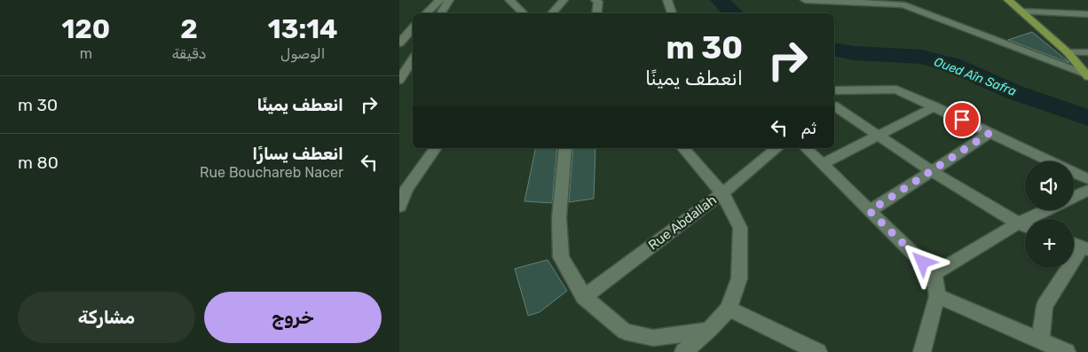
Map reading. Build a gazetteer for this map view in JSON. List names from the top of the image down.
{
  "streets": {
    "street": ["Rue Abdallah"]
  },
  "water": ["Oued Aîn Safra"],
  "page": {
    "eta": [
      "13:14",
      "الوصول",
      "2",
      "دقيقة",
      "120",
      "m"
    ],
    "turn": ["30 m", "انعطف يمينًا"],
    "list": [
      {
        "name": "انعطف يمينًا",
        "value": "30 m"
      },
      {
        "name": "انعطف يسارًا",
        "note": "Rue Bouchareb Nacer",
        "value": "80 m"
      }
    ],
    "then": "ثم",
    "map_buttons": "+",
    "buttons": ["خروج", "مشاركة"]
  }
}
